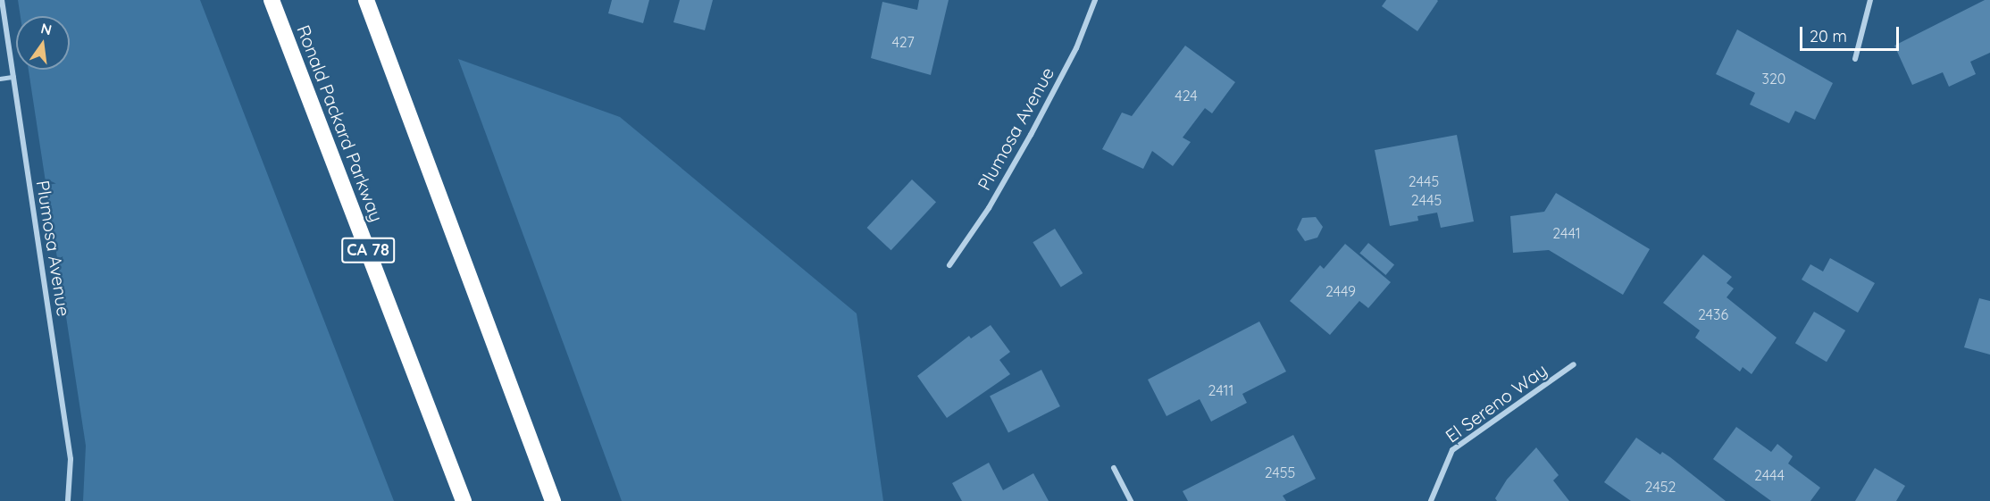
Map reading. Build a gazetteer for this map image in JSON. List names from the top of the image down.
{
  "streets": {
    "highway": ["Ronald Packard Parkway", "CA 78"],
    "street": ["Plumosa Avenue", "El Sereno Way"]
  },
  "house_numbers": [
    "427",
    "320",
    "424",
    "2445",
    "2445",
    "2441",
    "2449",
    "2436",
    "2411",
    "2455",
    "2444",
    "2452"
  ],
  "scale_bar": "20 m",
  "north": "top"
}
